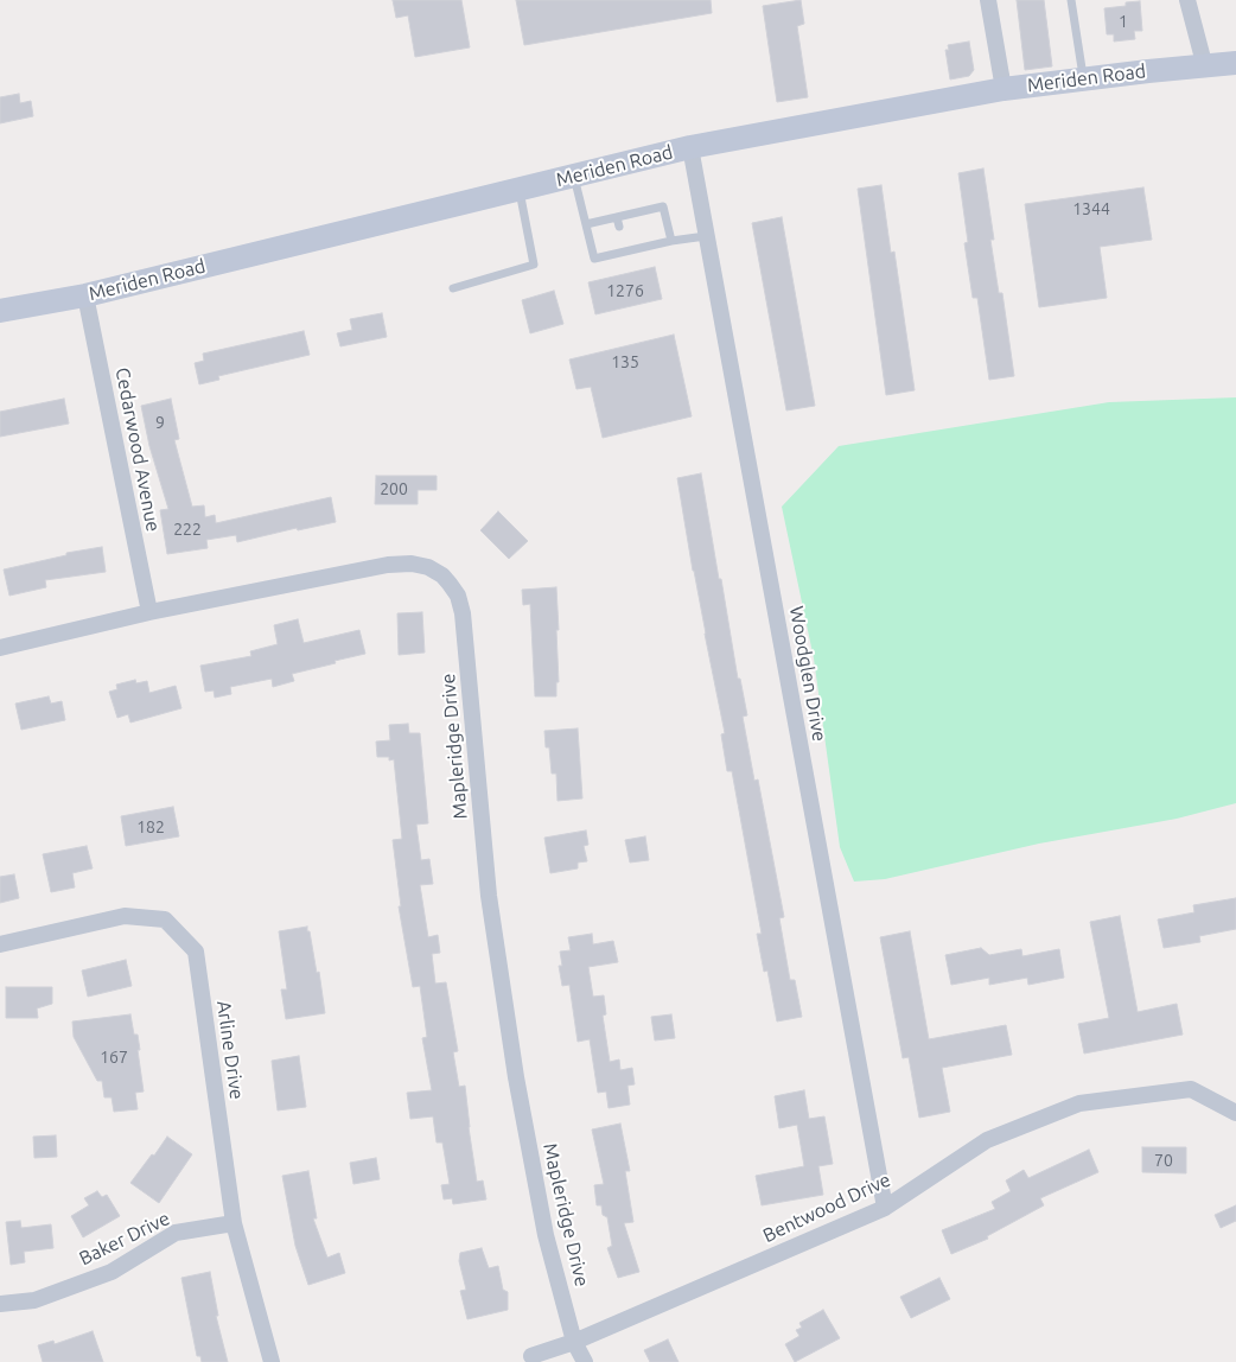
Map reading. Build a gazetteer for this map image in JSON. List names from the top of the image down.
{
  "streets": {
    "main road": ["Meriden Road"],
    "street": [
      "Cedarwood Avenue",
      "Woodglen Drive",
      "Mapleridge Drive",
      "Arline Drive",
      "Bentwood Drive",
      "Baker Drive"
    ]
  },
  "crossings": [
    ["Meriden Road", "Cedarwood Avenue"],
    ["Meriden Road", "Woodglen Drive"],
    ["Cedarwood Avenue", "Mapleridge Drive"],
    ["Woodglen Drive", "Bentwood Drive"],
    ["Mapleridge Drive", "Bentwood Drive"],
    ["Arline Drive", "Baker Drive"]
  ],
  "house_numbers": [
    "1",
    "1344",
    "1276",
    "135",
    "9",
    "200",
    "222",
    "182",
    "167",
    "70"
  ]
}
